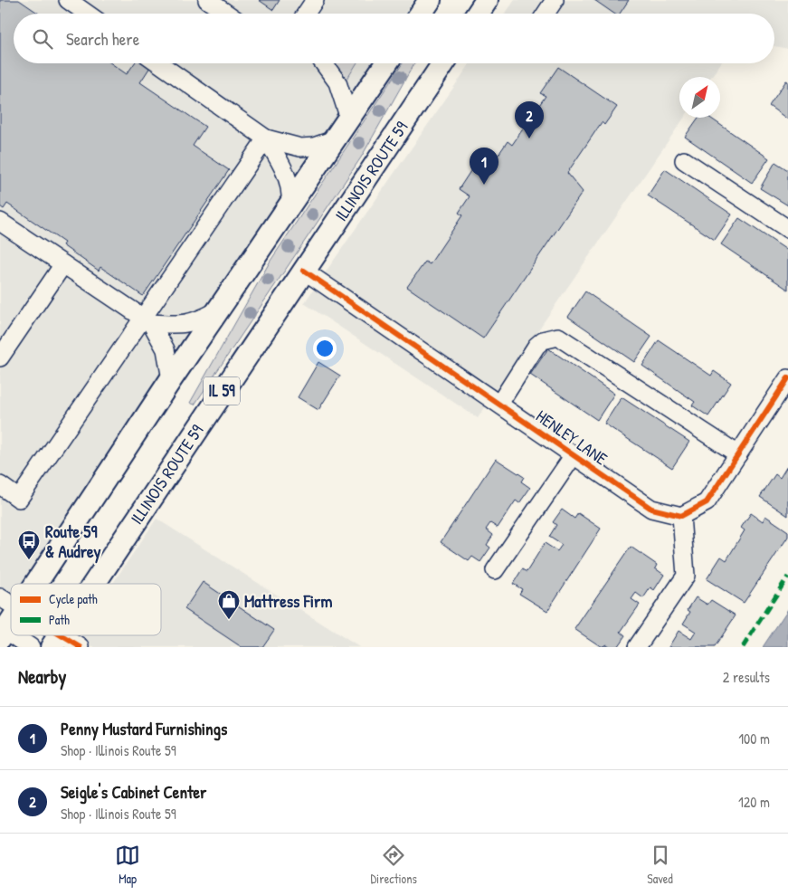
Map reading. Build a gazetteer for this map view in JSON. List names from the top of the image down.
{
  "streets": {
    "main road": ["ILLINOIS ROUTE 59", "IL 59"],
    "street": ["HENLEY LANE"]
  },
  "crossings": [
    ["ILLINOIS ROUTE 59", "HENLEY LANE"]
  ],
  "places": {
    "bus stop": ["Route 59 & Audrey"],
    "shop": ["Mattress Firm"]
  },
  "legend": ["Cycle path", "Path"],
  "north": "top right",
  "page": {
    "search": "Search here",
    "pins": ["2", "1"],
    "heading": ["Nearby", "2 results"],
    "list": [
      {
        "mark": "1",
        "name": "Penny Mustard Furnishings",
        "note": "Shop · Illinois Route 59",
        "value": "100 m"
      },
      {
        "mark": "2",
        "name": "Seigle's Cabinet Center",
        "note": "Shop · Illinois Route 59",
        "value": "120 m"
      }
    ],
    "nav": ["Map", "Directions", "Saved"]
  }
}
